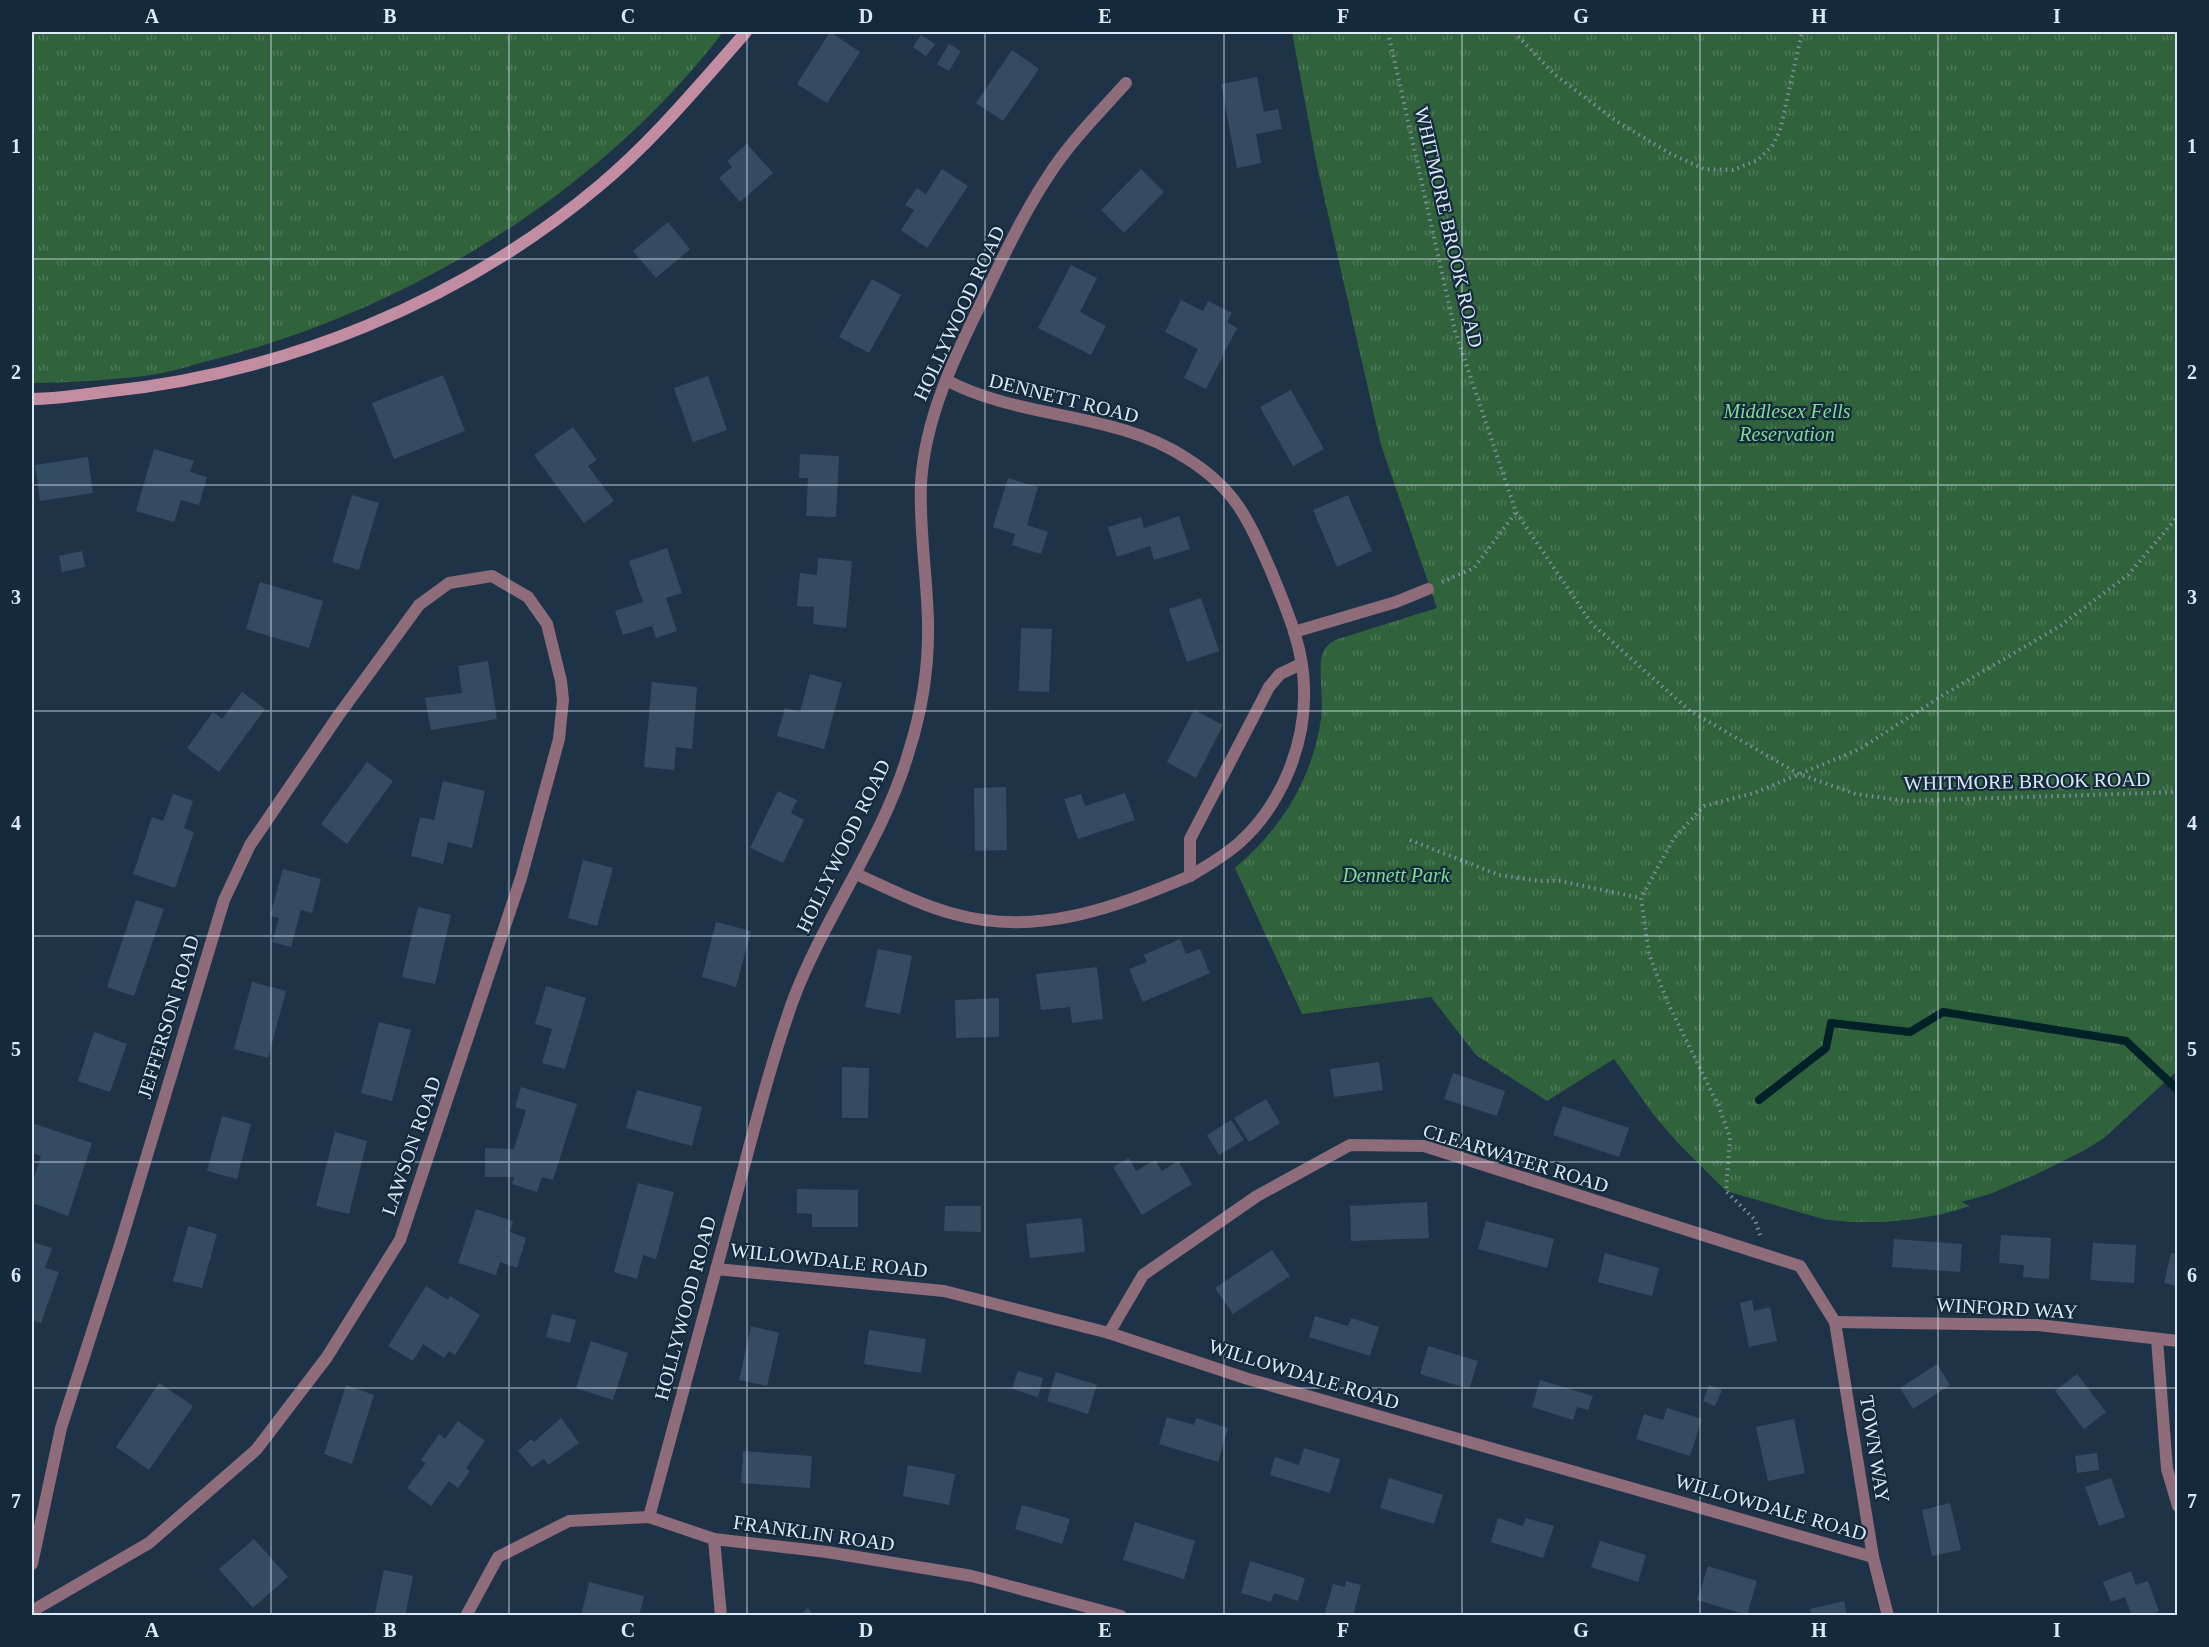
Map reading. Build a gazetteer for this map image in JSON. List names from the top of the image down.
{
  "streets": {
    "street": [
      "HOLLYWOOD ROAD",
      "DENNETT ROAD",
      "JEFFERSON ROAD",
      "LAWSON ROAD",
      "CLEARWATER ROAD",
      "WILLOWDALE ROAD",
      "WINFORD WAY",
      "TOWN WAY",
      "FRANKLIN ROAD"
    ],
    "path": ["WHITMORE BROOK ROAD"]
  },
  "crossings": [
    ["HOLLYWOOD ROAD", "DENNETT ROAD"],
    ["HOLLYWOOD ROAD", "WILLOWDALE ROAD"],
    ["HOLLYWOOD ROAD", "FRANKLIN ROAD"],
    ["JEFFERSON ROAD", "LAWSON ROAD"],
    ["CLEARWATER ROAD", "WILLOWDALE ROAD"],
    ["CLEARWATER ROAD", "WINFORD WAY"],
    ["CLEARWATER ROAD", "TOWN WAY"],
    ["WILLOWDALE ROAD", "TOWN WAY"],
    ["WINFORD WAY", "TOWN WAY"]
  ],
  "parks": ["Middlesex Fells Reservation", "Dennett Park"],
  "grid": {
    "columns": [
      "A",
      "B",
      "C",
      "D",
      "E",
      "F",
      "G",
      "H",
      "I"
    ],
    "rows": [
      "1",
      "2",
      "3",
      "4",
      "5",
      "6",
      "7"
    ]
  }
}
